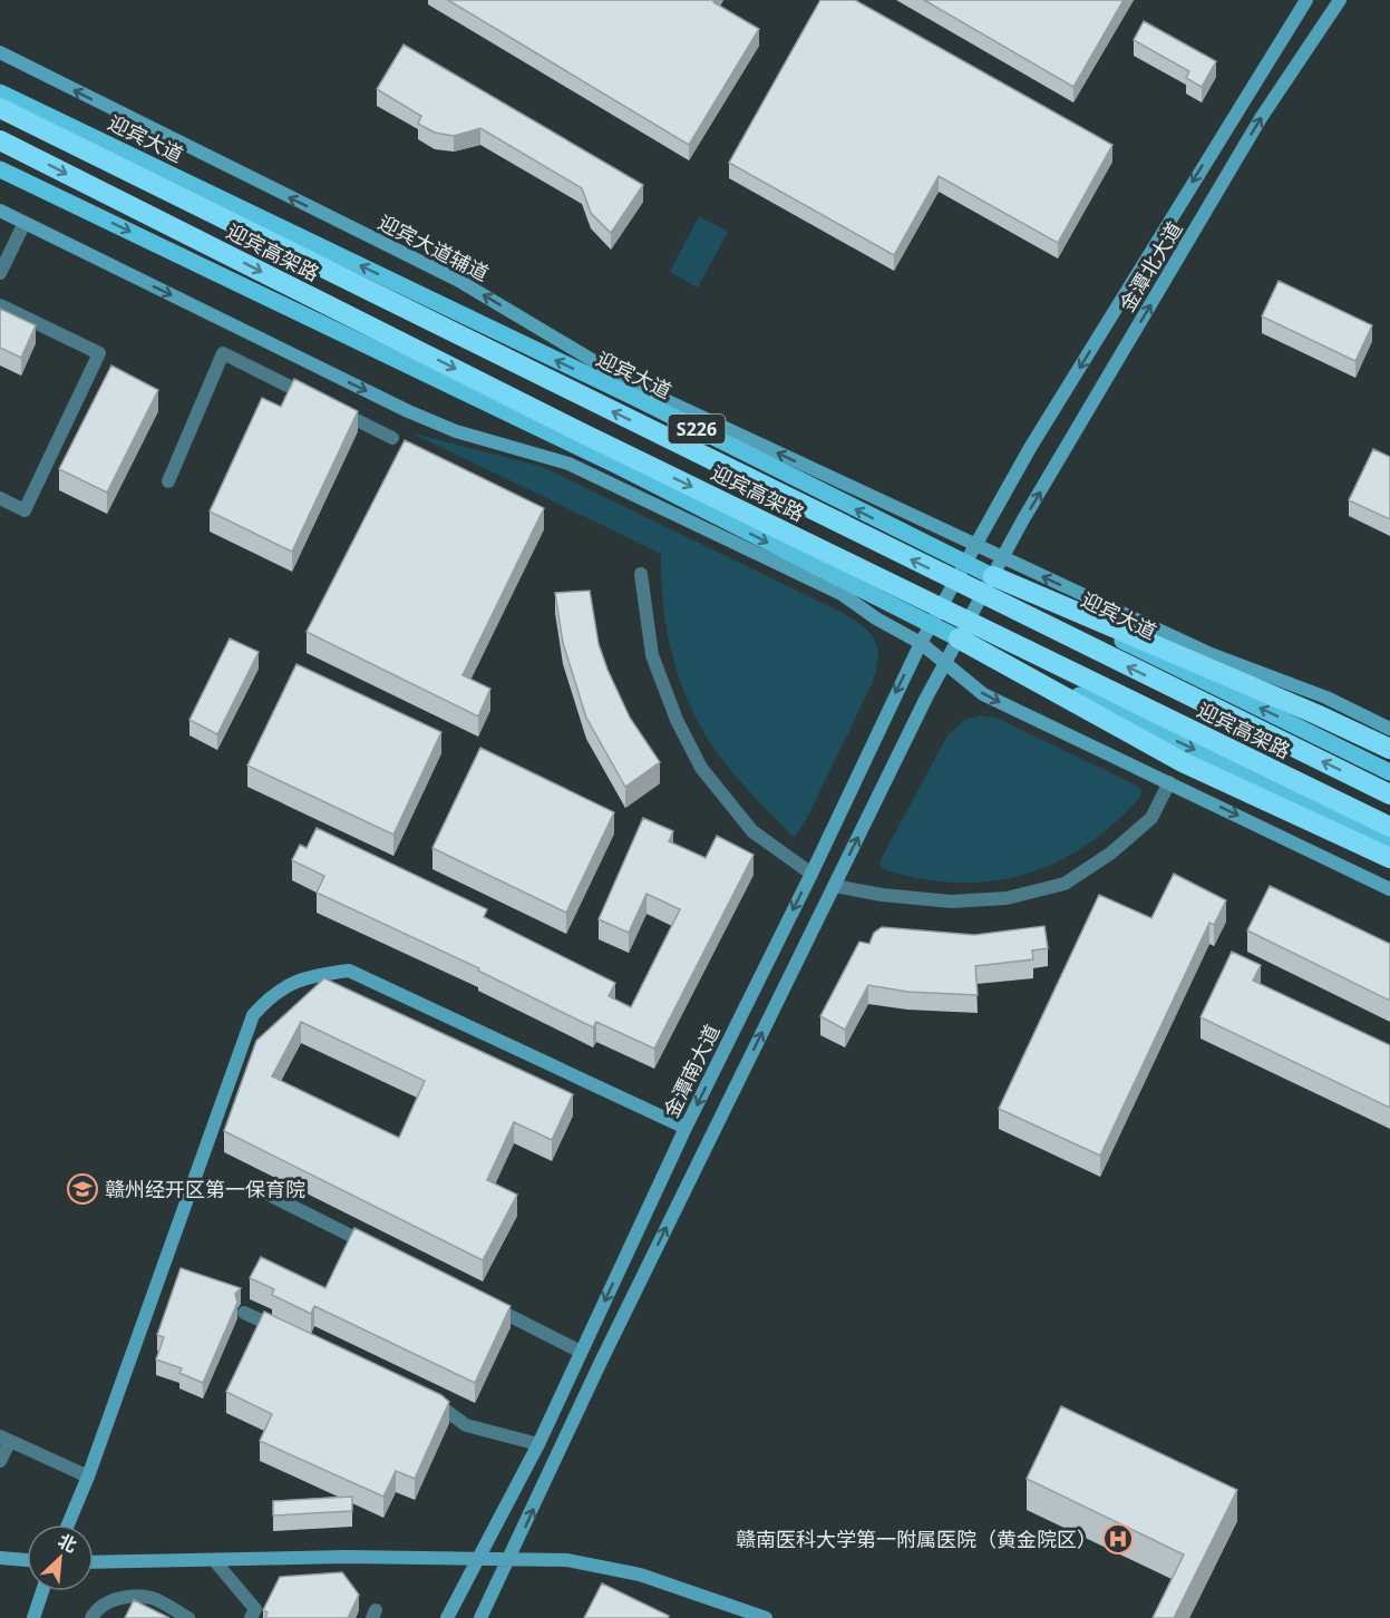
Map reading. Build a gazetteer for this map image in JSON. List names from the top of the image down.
{
  "streets": {
    "highway": ["迎宾高架路"],
    "main road": ["迎宾大道", "S226"],
    "street": ["迎宾大道辅道", "金潭北大道", "金潭南大道"]
  },
  "crossings": [
    ["迎宾大道", "金潭南大道"],
    ["迎宾大道辅道", "金潭北大道"],
    ["迎宾大道辅道", "金潭南大道"],
    ["金潭北大道", "金潭南大道"]
  ],
  "places": {
    "school or university": ["赣州经开区第一保育院"],
    "hospital": ["赣南医科大学第一附属医院（黄金院区）"]
  },
  "north": "top right"
}
